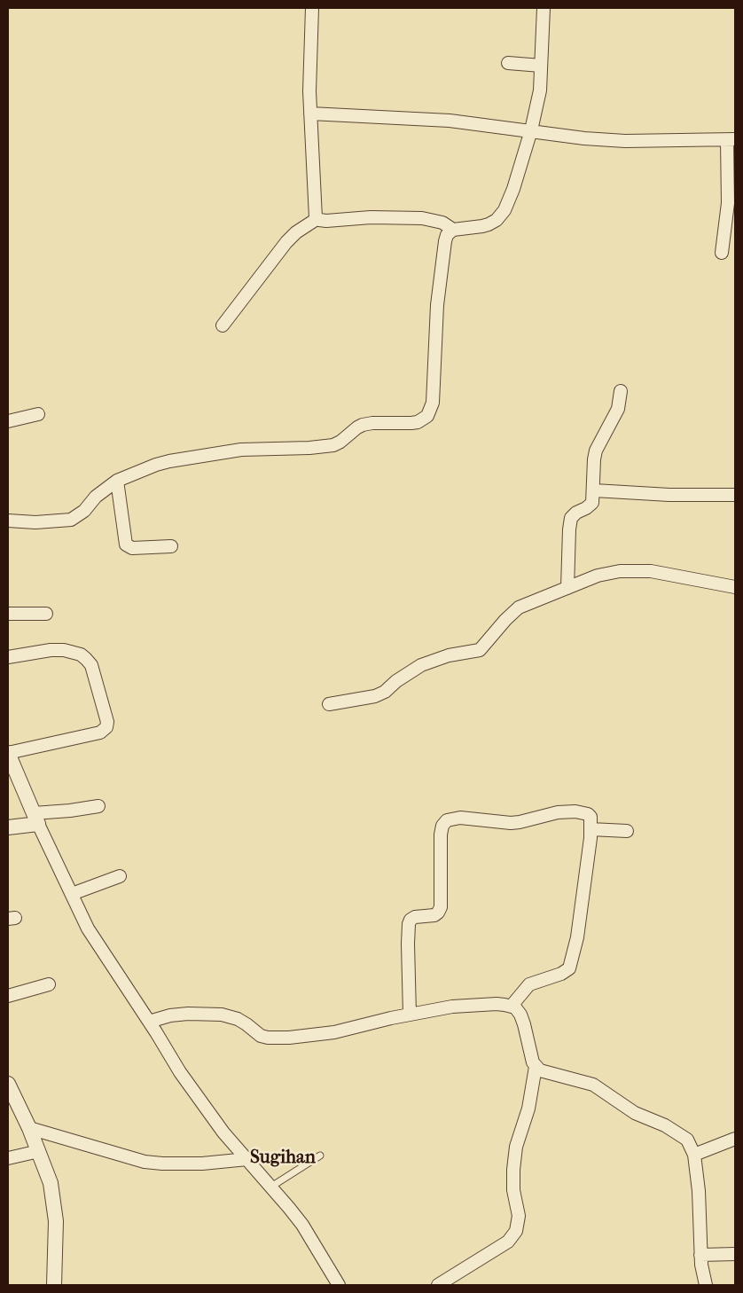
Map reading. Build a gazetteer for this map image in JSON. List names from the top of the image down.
{
  "districts": ["Sugihan"]
}
